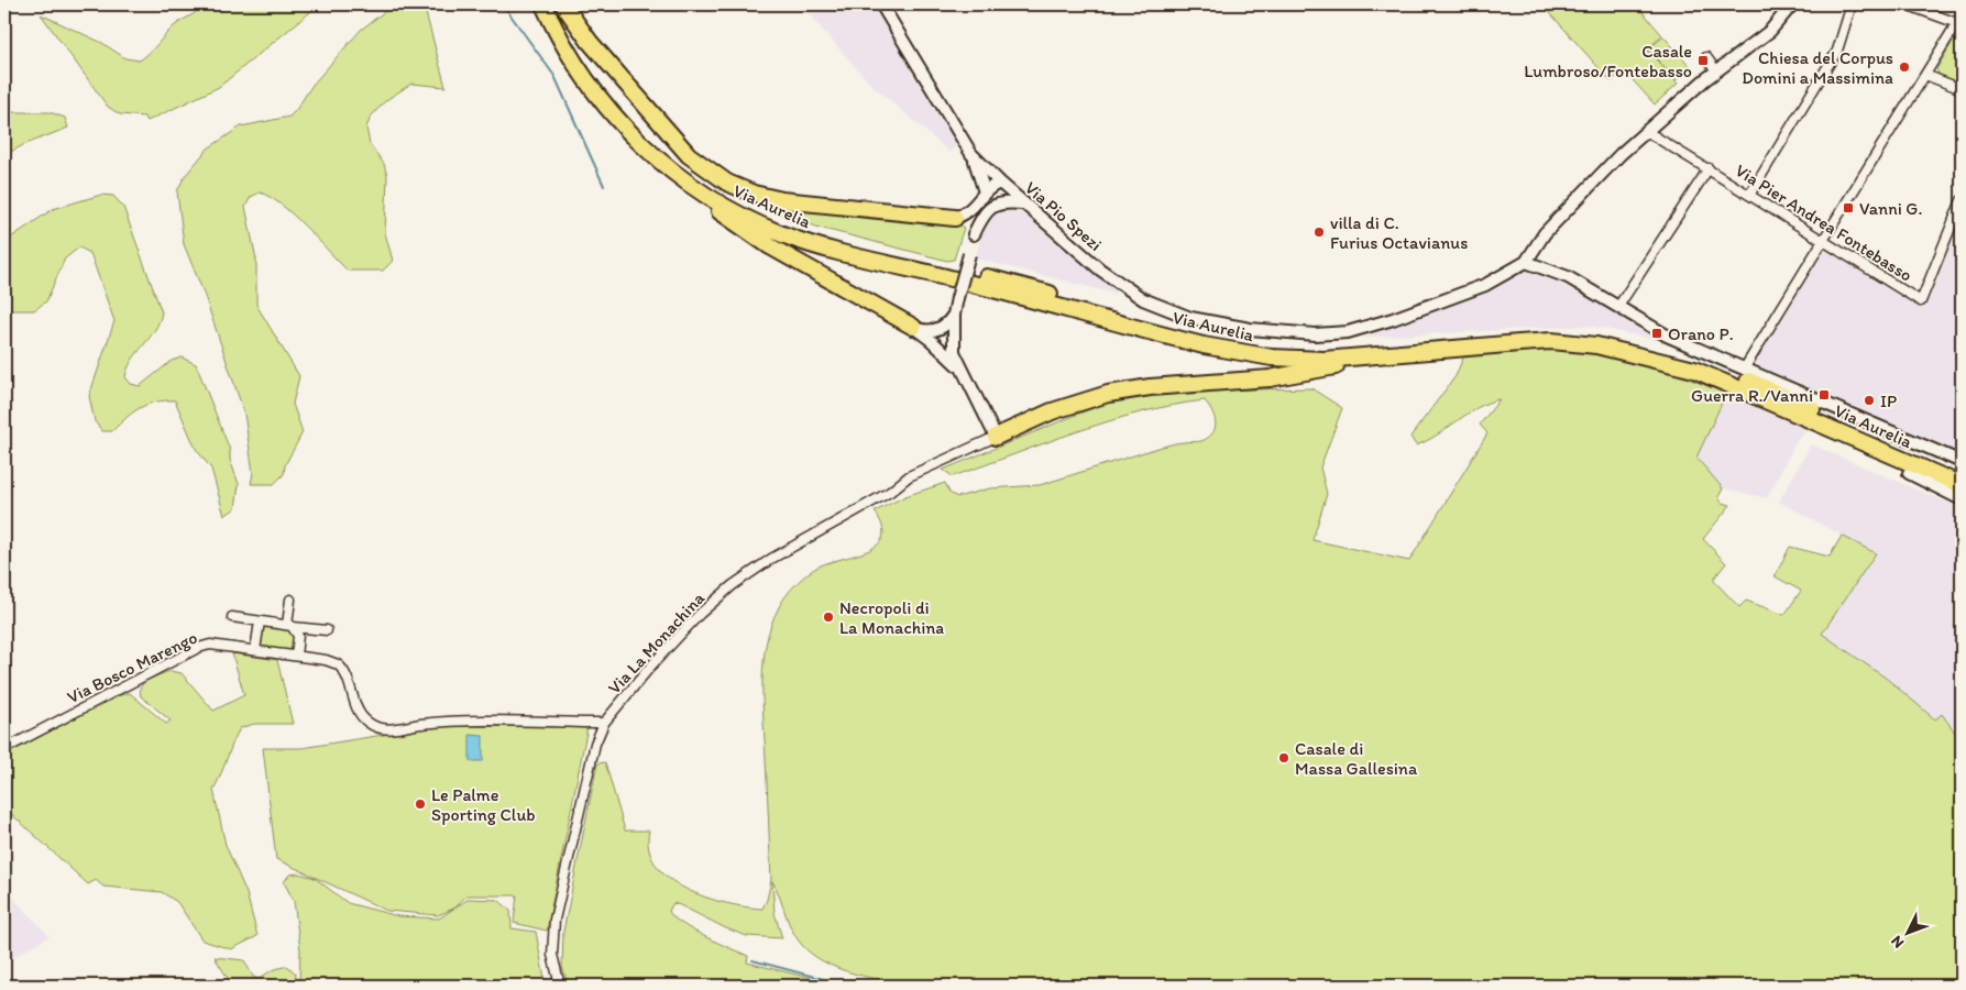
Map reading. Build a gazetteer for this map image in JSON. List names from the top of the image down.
{
  "streets": {
    "highway": ["Via Aurelia"],
    "street": [
      "Via Pio Spezi",
      "Via Pier Andrea Fontebasso",
      "Via La Monachina",
      "Via Bosco Marengo"
    ]
  },
  "crossings": [
    ["Via Aurelia", "Via Pio Spezi"],
    ["Via La Monachina", "Via Bosco Marengo"]
  ],
  "places": {
    "transit": [
      "Casale Lumbroso/Fontebasso",
      "Vanni G.",
      "Orano P.",
      "Guerra R./Vanni"
    ],
    "other": [
      "Chiesa del Corpus Domini a Massimina",
      "villa di C. Furius Octavianus",
      "IP",
      "Necropoli di La Monachina",
      "Casale di Massa Gallesina",
      "Le Palme Sporting Club"
    ]
  },
  "north": "bottom left"
}
